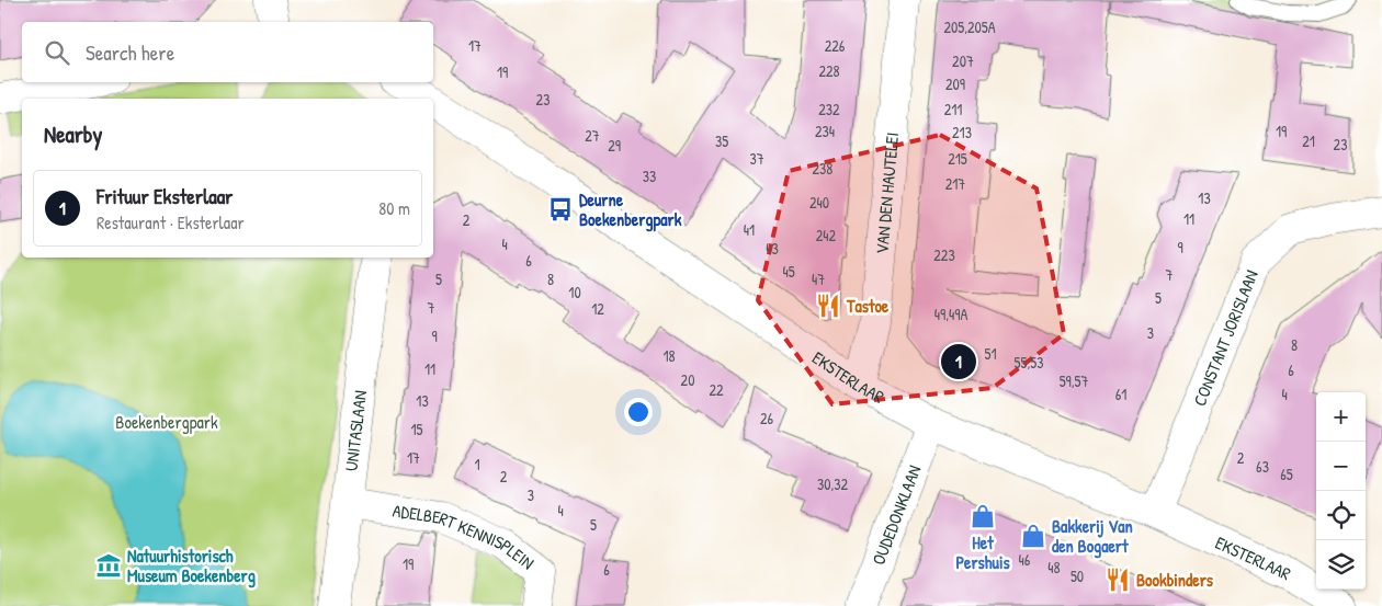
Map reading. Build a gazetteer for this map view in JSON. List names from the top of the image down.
{
  "streets": {
    "street": [
      "VAN DEN HAUTELEI",
      "CONSTANT JORISLAAN",
      "EKSTERLAAR",
      "UNITASLAAN",
      "OUDEDONKLAAN",
      "ADELBERT KENNISPLEIN"
    ]
  },
  "crossings": [
    ["VAN DEN HAUTELEI", "EKSTERLAAR"],
    ["CONSTANT JORISLAAN", "EKSTERLAAR"],
    ["EKSTERLAAR", "OUDEDONKLAAN"],
    ["UNITASLAAN", "ADELBERT KENNISPLEIN"]
  ],
  "parks": ["Boekenbergpark"],
  "places": {
    "bus stop": ["Deurne Boekenbergpark"],
    "restaurant": ["Tastoe", "Bookbinders"],
    "shop": ["Het Pershuis", "Bakkerij Van den Bogaert"],
    "museum": ["Natuurhistorisch Museum Boekenberg"]
  },
  "house_numbers": [
    "205,205A",
    "17",
    "226",
    "207",
    "228",
    "19",
    "209",
    "23",
    "232",
    "211",
    "234",
    "19",
    "213",
    "27",
    "35",
    "21",
    "23",
    "29",
    "37",
    "215",
    "238",
    "33",
    "217",
    "13",
    "240",
    "11",
    "2",
    "41",
    "242",
    "4",
    "9",
    "43",
    "223",
    "6",
    "45",
    "7",
    "5",
    "8",
    "47",
    "10",
    "5",
    "7",
    "12",
    "49,49A",
    "3",
    "9",
    "8",
    "51",
    "18",
    "55,53",
    "11",
    "6",
    "20",
    "59,57",
    "22",
    "61",
    "4",
    "13",
    "26",
    "15",
    "17",
    "2",
    "1",
    "63",
    "65",
    "2",
    "30,32",
    "3",
    "4",
    "5",
    "46",
    "19",
    "48",
    "6",
    "50"
  ],
  "page": {
    "search": "Search here",
    "heading": "Nearby",
    "list": [
      {
        "mark": "1",
        "name": "Frituur Eksterlaar",
        "note": "Restaurant · Eksterlaar",
        "value": "80 m"
      }
    ],
    "pins": "1",
    "map_buttons": ["+", "−"]
  }
}
